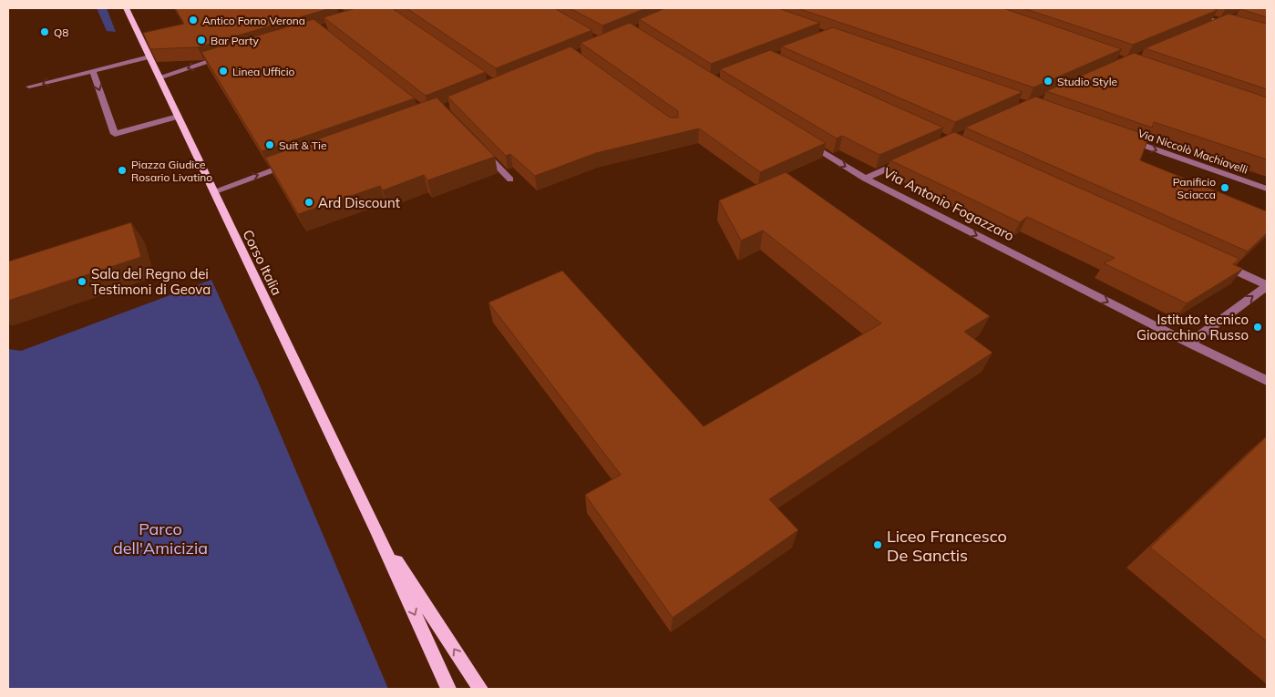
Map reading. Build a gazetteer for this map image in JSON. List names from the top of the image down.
{
  "streets": {
    "main road": ["Corso Italia"],
    "street": ["Via Niccolò Machiavelli", "Via Antonio Fogazzaro"]
  },
  "one_way": ["Via Niccolò Machiavelli", "Via Antonio Fogazzaro"],
  "parks": ["Parco dell'Amicizia"],
  "places": [
    "Antico Forno Verona",
    "Q8",
    "Bar Party",
    "Linea Ufficio",
    "Studio Style",
    "Suit & Tie",
    "Piazza Giudice Rosario Livatino",
    "Panificio Sciacca",
    "Ard Discount",
    "Sala del Regno dei Testimoni di Geova",
    "Istituto tecnico Gioacchino Russo",
    "Liceo Francesco De Sanctis"
  ]
}
